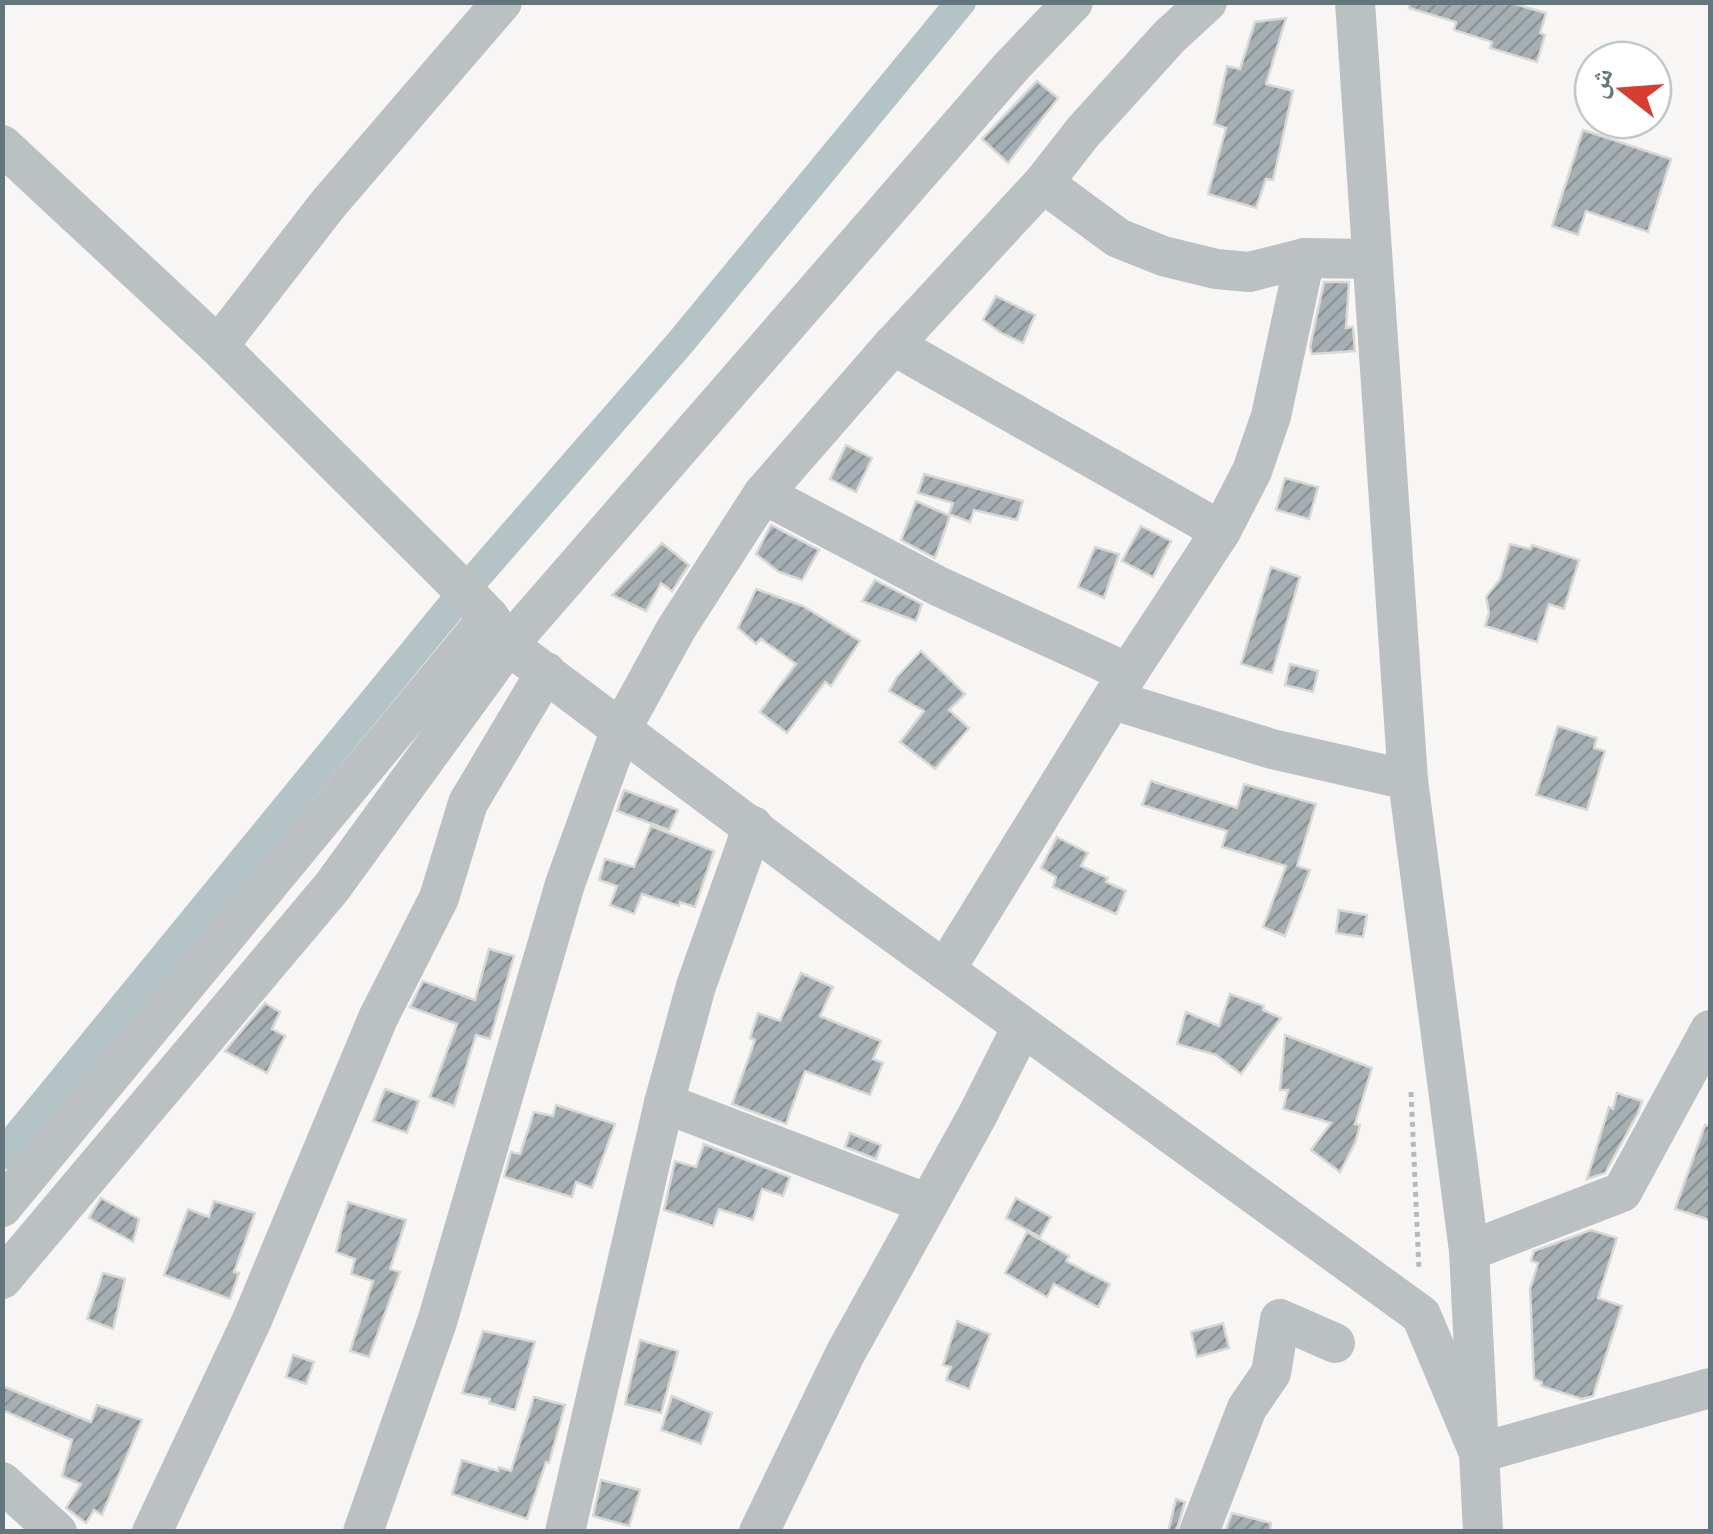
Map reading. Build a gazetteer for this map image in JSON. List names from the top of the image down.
{
  "north": "left"
}
